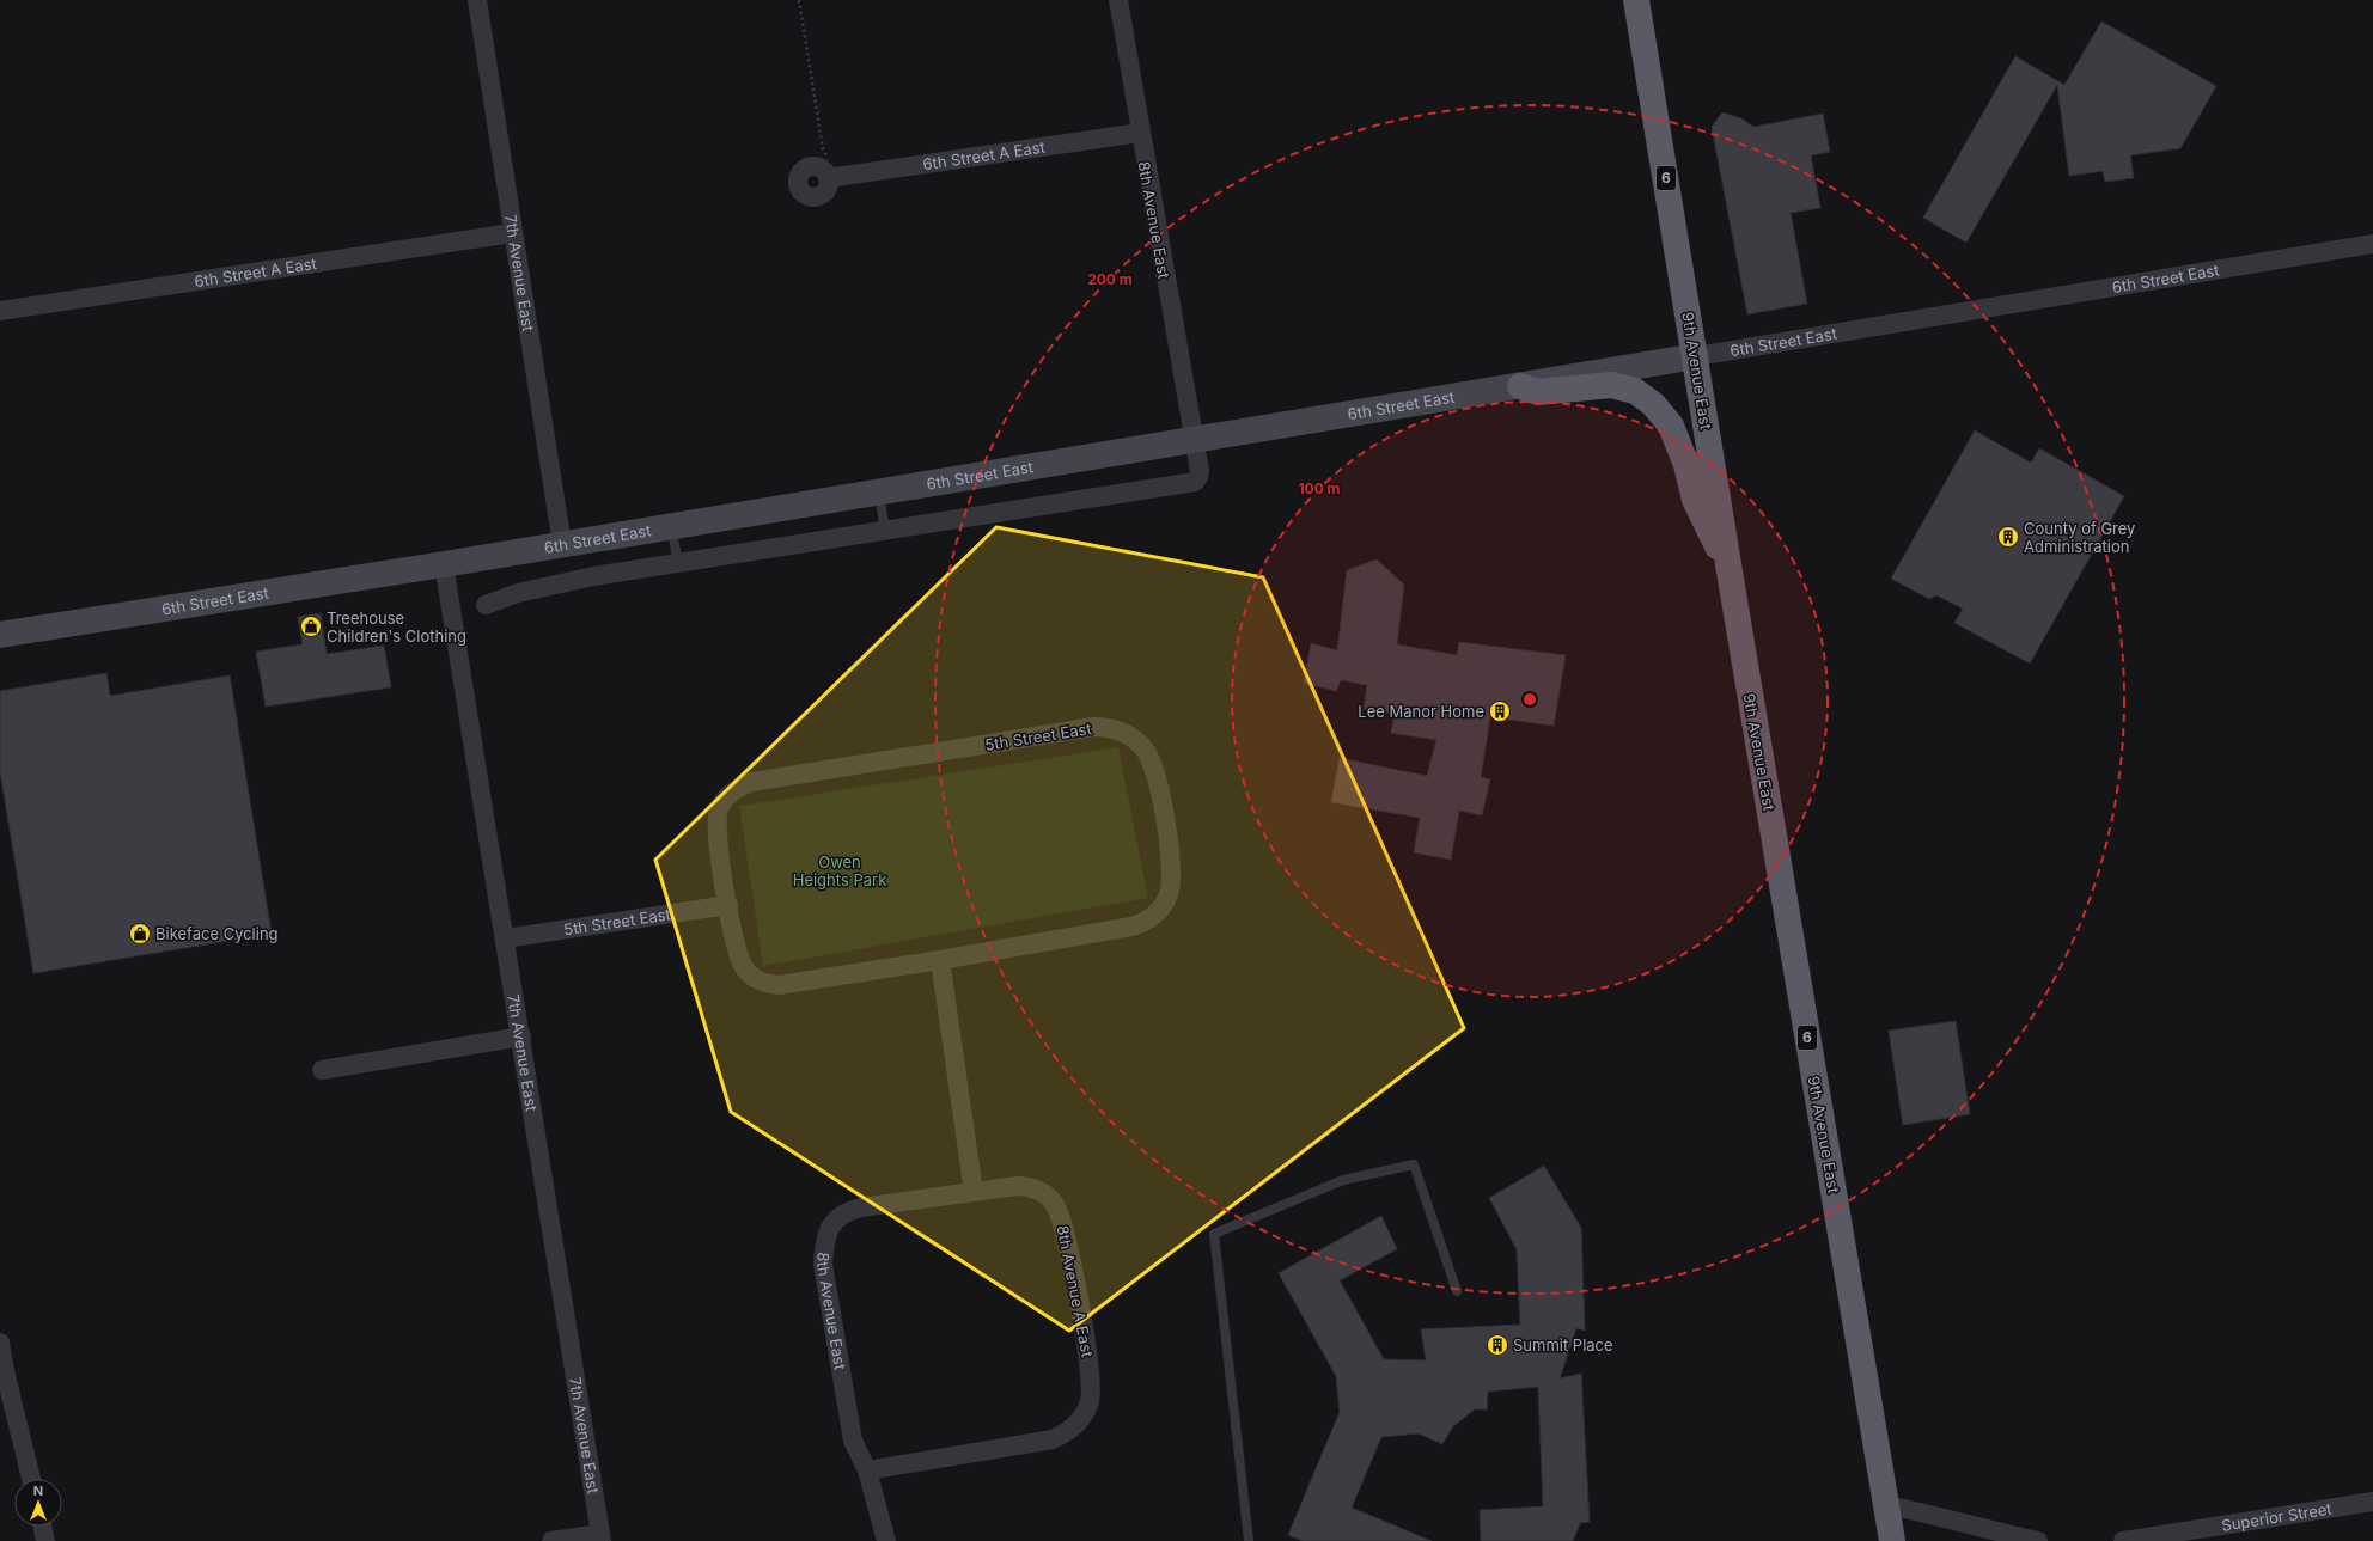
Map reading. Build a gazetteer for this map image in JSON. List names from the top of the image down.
{
  "streets": {
    "highway": ["6", "9th Avenue East"],
    "main road": ["6th Street East"],
    "street": [
      "6th Street A East",
      "8th Avenue East",
      "7th Avenue East",
      "5th Street East",
      "8th Avenue A East",
      "Superior Street"
    ]
  },
  "crossings": [
    ["6th Street A East", "8th Avenue East"],
    ["6th Street A East", "7th Avenue East"],
    ["6", "9th Avenue East"],
    ["8th Avenue East", "6th Street East"],
    ["8th Avenue East", "8th Avenue A East"],
    ["7th Avenue East", "6th Street East"],
    ["7th Avenue East", "5th Street East"],
    ["6th Street East", "9th Avenue East"]
  ],
  "parks": ["Owen Heights Park"],
  "places": {
    "building": ["County of Grey Administration", "Lee Manor Home", "Summit Place"],
    "shop": ["Treehouse Children's Clothing", "Bikeface Cycling"]
  },
  "north": "top",
  "rings": ["200 m", "100 m"]
}
